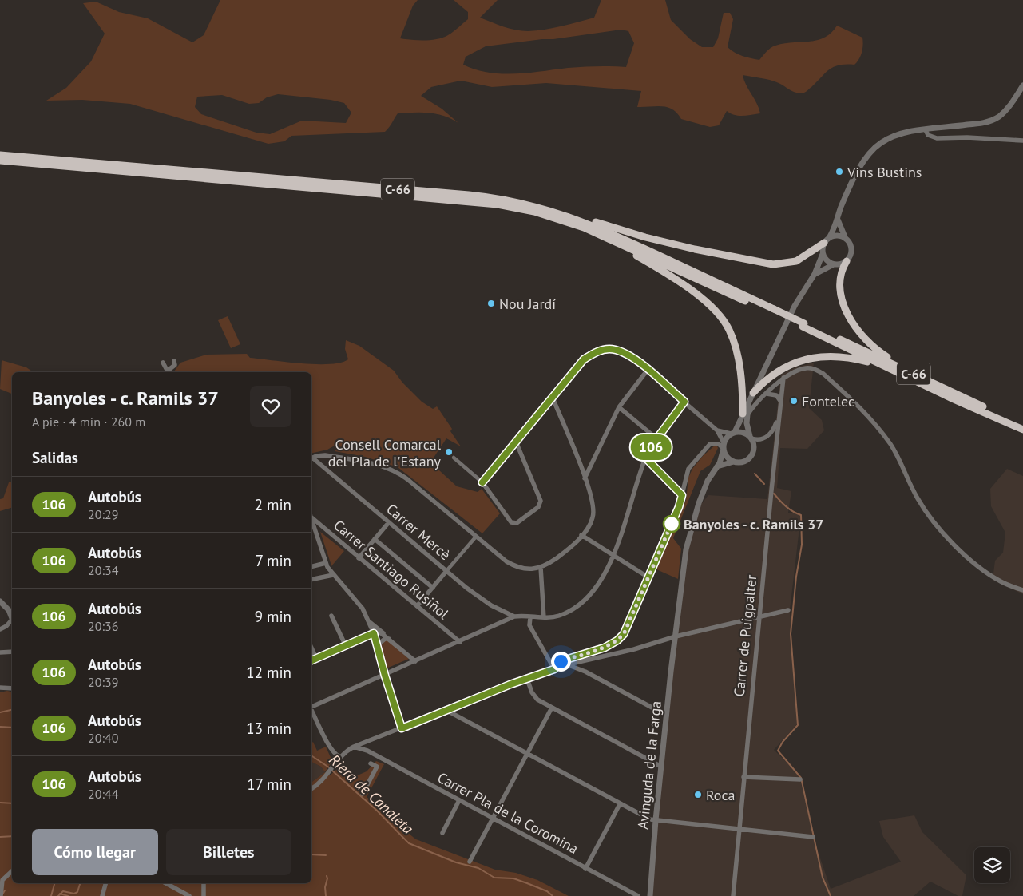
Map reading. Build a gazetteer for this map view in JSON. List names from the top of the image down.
{
  "streets": {
    "highway": ["C-66"],
    "street": [
      "Carrer Mercè",
      "Carrer Santiago Rusiñol",
      "Carrer de Puigpalter",
      "Avinguda de la Farga",
      "Carrer Pla de la Coromina"
    ]
  },
  "water": ["Riera de Canaleta"],
  "places": [
    "Vins Bustins",
    "Nou Jardí",
    "Fontelec",
    "Consell Comarcal del Pla de l'Estany",
    "Banyoles - c. Ramils 37",
    "Roca"
  ],
  "lines": ["bus line 106"],
  "page": {
    "on_map": "106",
    "heading": [
      ["Banyoles - c. Ramils 37", "A pie · 4 min · 260 m"],
      "Salidas"
    ],
    "list": [
      {
        "mark": "106",
        "name": "Autobús",
        "note": "20:29",
        "value": "2 min"
      },
      {
        "mark": "106",
        "name": "Autobús",
        "note": "20:34",
        "value": "7 min"
      },
      {
        "mark": "106",
        "name": "Autobús",
        "note": "20:36",
        "value": "9 min"
      },
      {
        "mark": "106",
        "name": "Autobús",
        "note": "20:39",
        "value": "12 min"
      },
      {
        "mark": "106",
        "name": "Autobús",
        "note": "20:40",
        "value": "13 min"
      },
      {
        "mark": "106",
        "name": "Autobús",
        "note": "20:44",
        "value": "17 min"
      }
    ],
    "buttons": ["Cómo llegar", "Billetes"]
  }
}
